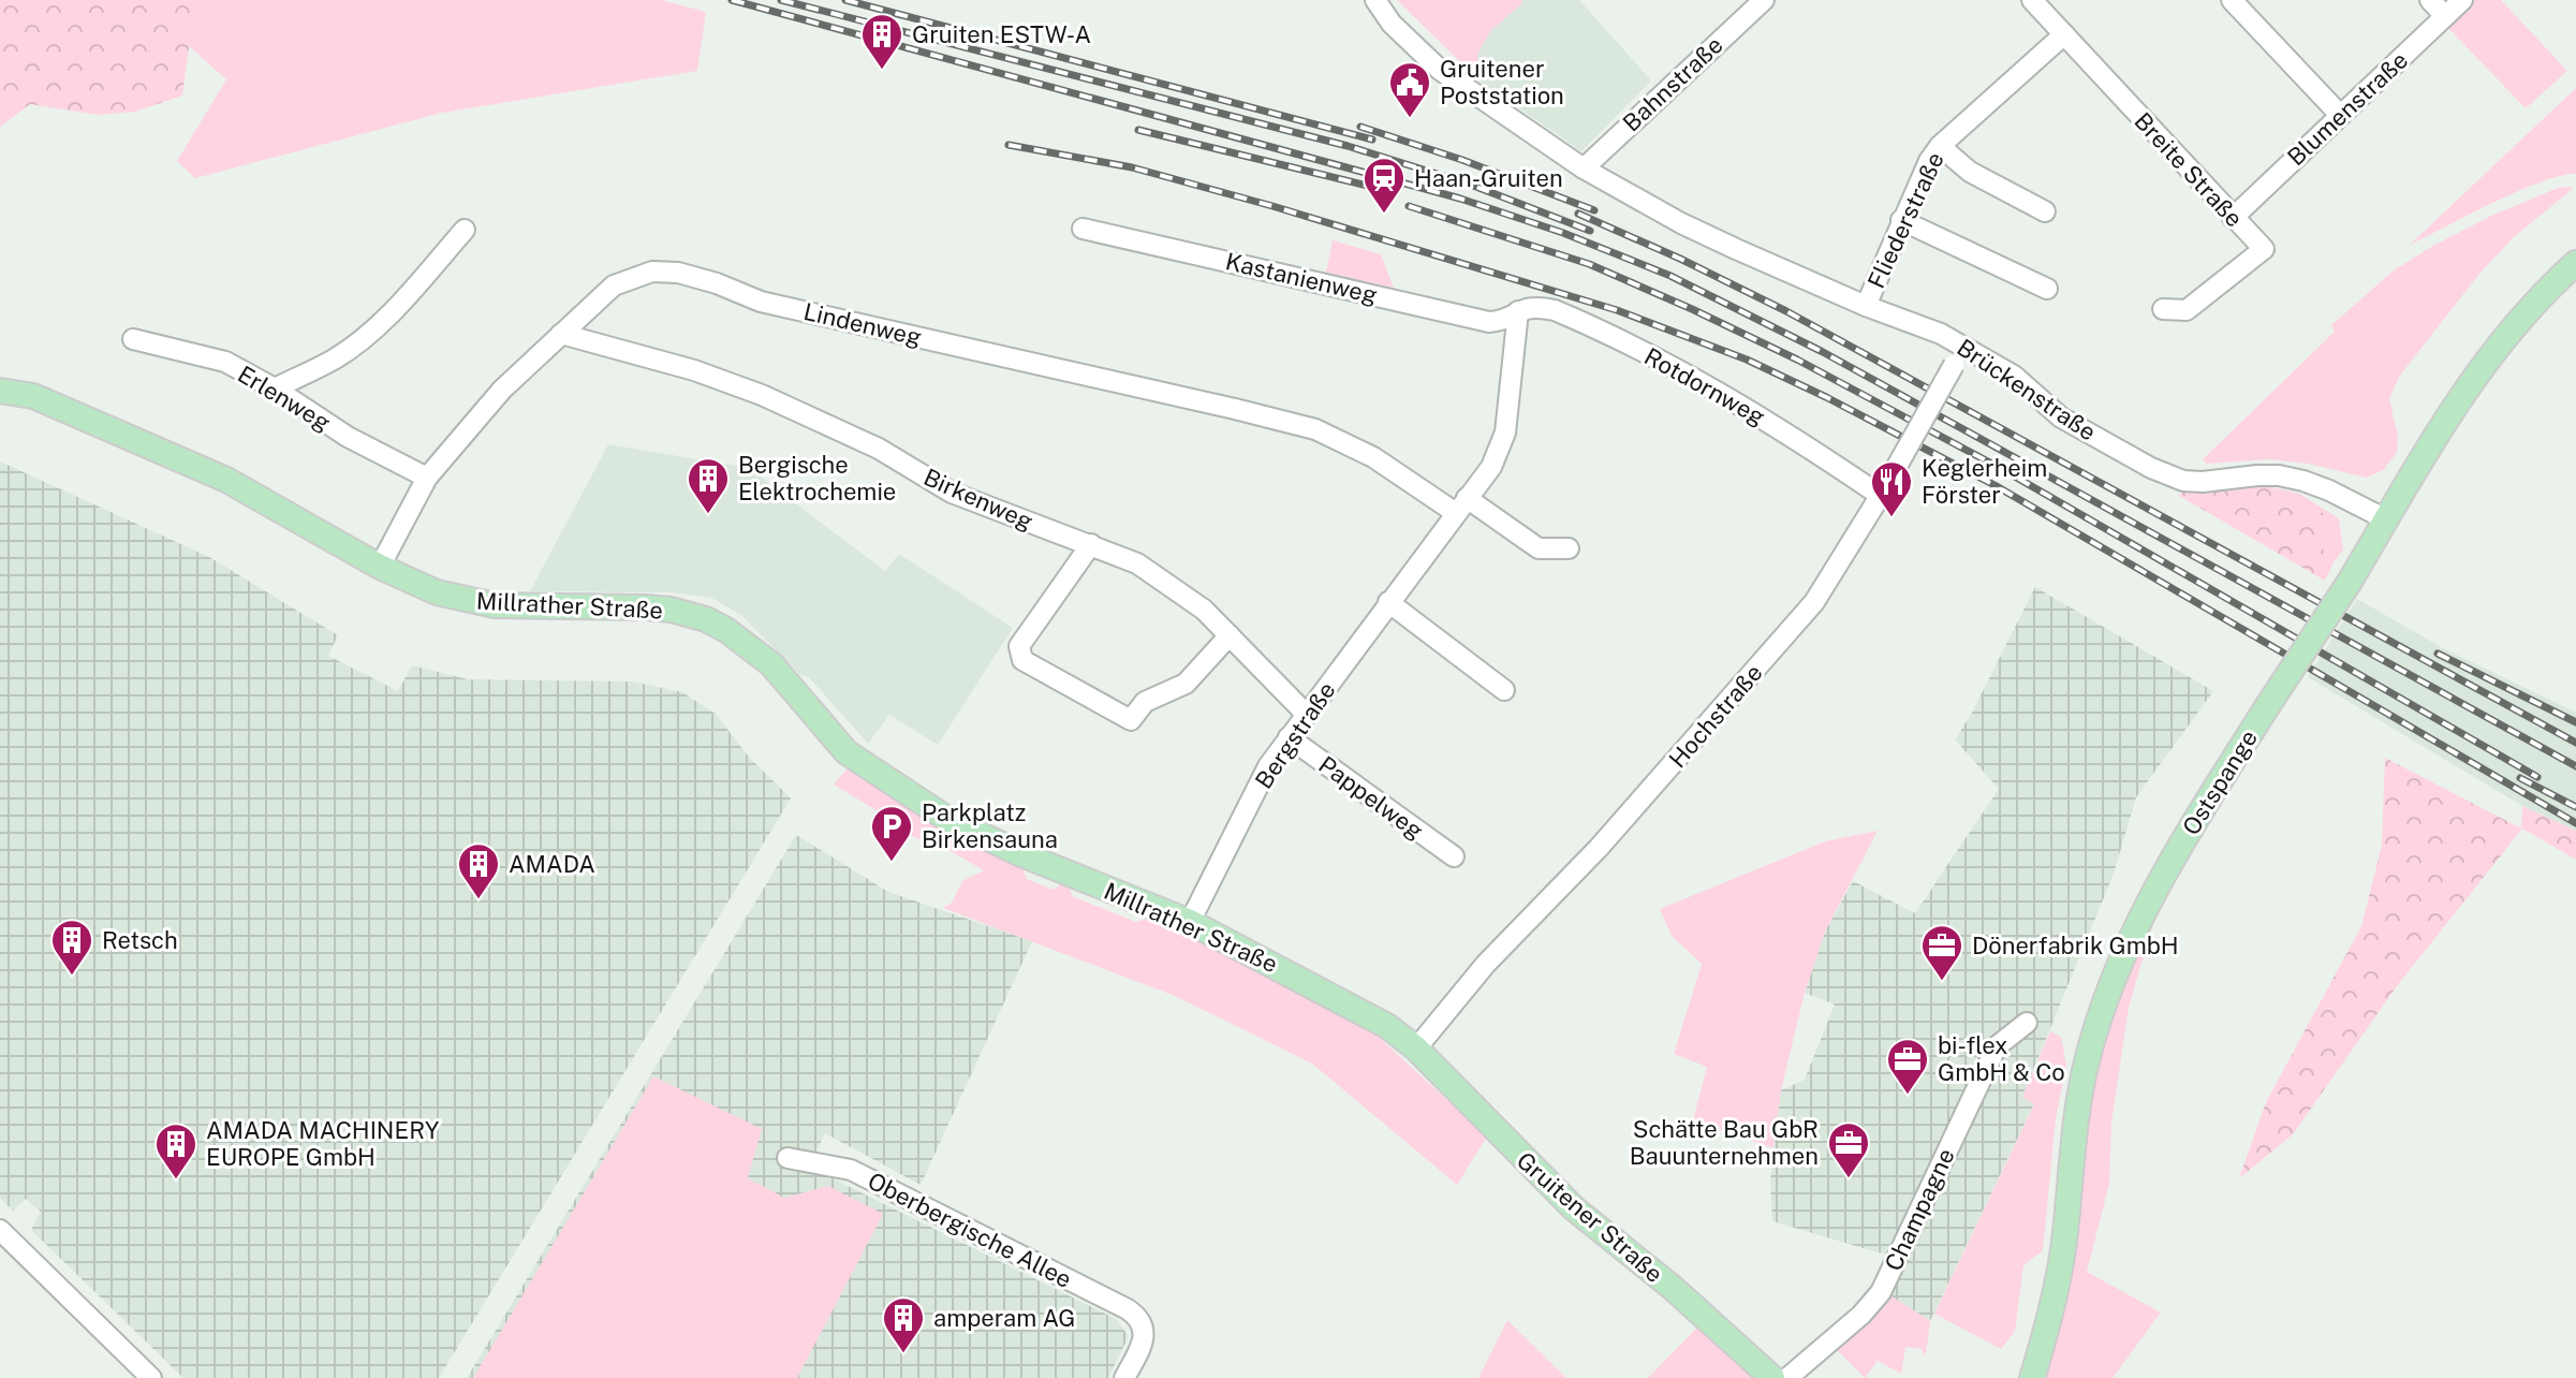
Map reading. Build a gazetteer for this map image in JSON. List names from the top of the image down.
{
  "streets": {
    "main road": ["Millrather Straße", "Ostspange", "Gruitener Straße"],
    "street": [
      "Bahnstraße",
      "Blumenstraße",
      "Breite Straße",
      "Fliederstraße",
      "Kastanienweg",
      "Lindenweg",
      "Rotdornweg",
      "Brückenstraße",
      "Erlenweg",
      "Birkenweg",
      "Hochstraße",
      "Bergstraße",
      "Pappelweg",
      "Champagne",
      "Oberbergische Allee"
    ]
  },
  "crossings": [
    ["Bahnstraße", "Brückenstraße"],
    ["Blumenstraße", "Breite Straße"],
    ["Breite Straße", "Fliederstraße"],
    ["Fliederstraße", "Brückenstraße"],
    ["Kastanienweg", "Rotdornweg"],
    ["Kastanienweg", "Bergstraße"],
    ["Lindenweg", "Erlenweg"],
    ["Lindenweg", "Birkenweg"],
    ["Lindenweg", "Millrather Straße"],
    ["Lindenweg", "Bergstraße"],
    ["Rotdornweg", "Hochstraße"],
    ["Rotdornweg", "Bergstraße"],
    ["Brückenstraße", "Hochstraße"],
    ["Brückenstraße", "Ostspange"],
    ["Birkenweg", "Bergstraße"],
    ["Millrather Straße", "Hochstraße"],
    ["Millrather Straße", "Bergstraße"],
    ["Millrather Straße", "Gruitener Straße"],
    ["Hochstraße", "Gruitener Straße"],
    ["Bergstraße", "Pappelweg"]
  ],
  "places": {
    "building": [
      "Gruiten ESTW-A",
      "Bergische Elektrochemie",
      "AMADA",
      "Retsch",
      "AMADA MACHINERY EUROPE GmbH",
      "amperam AG"
    ],
    "public building": ["Gruitener Poststation"],
    "station": ["Haan-Gruiten"],
    "restaurant": ["Keglerheim Förster"],
    "parking": ["Parkplatz Birkensauna"],
    "office": ["Dönerfabrik GmbH", "bi-flex GmbH & Co", "Schätte Bau GbR Bauunternehmen"]
  }
}
